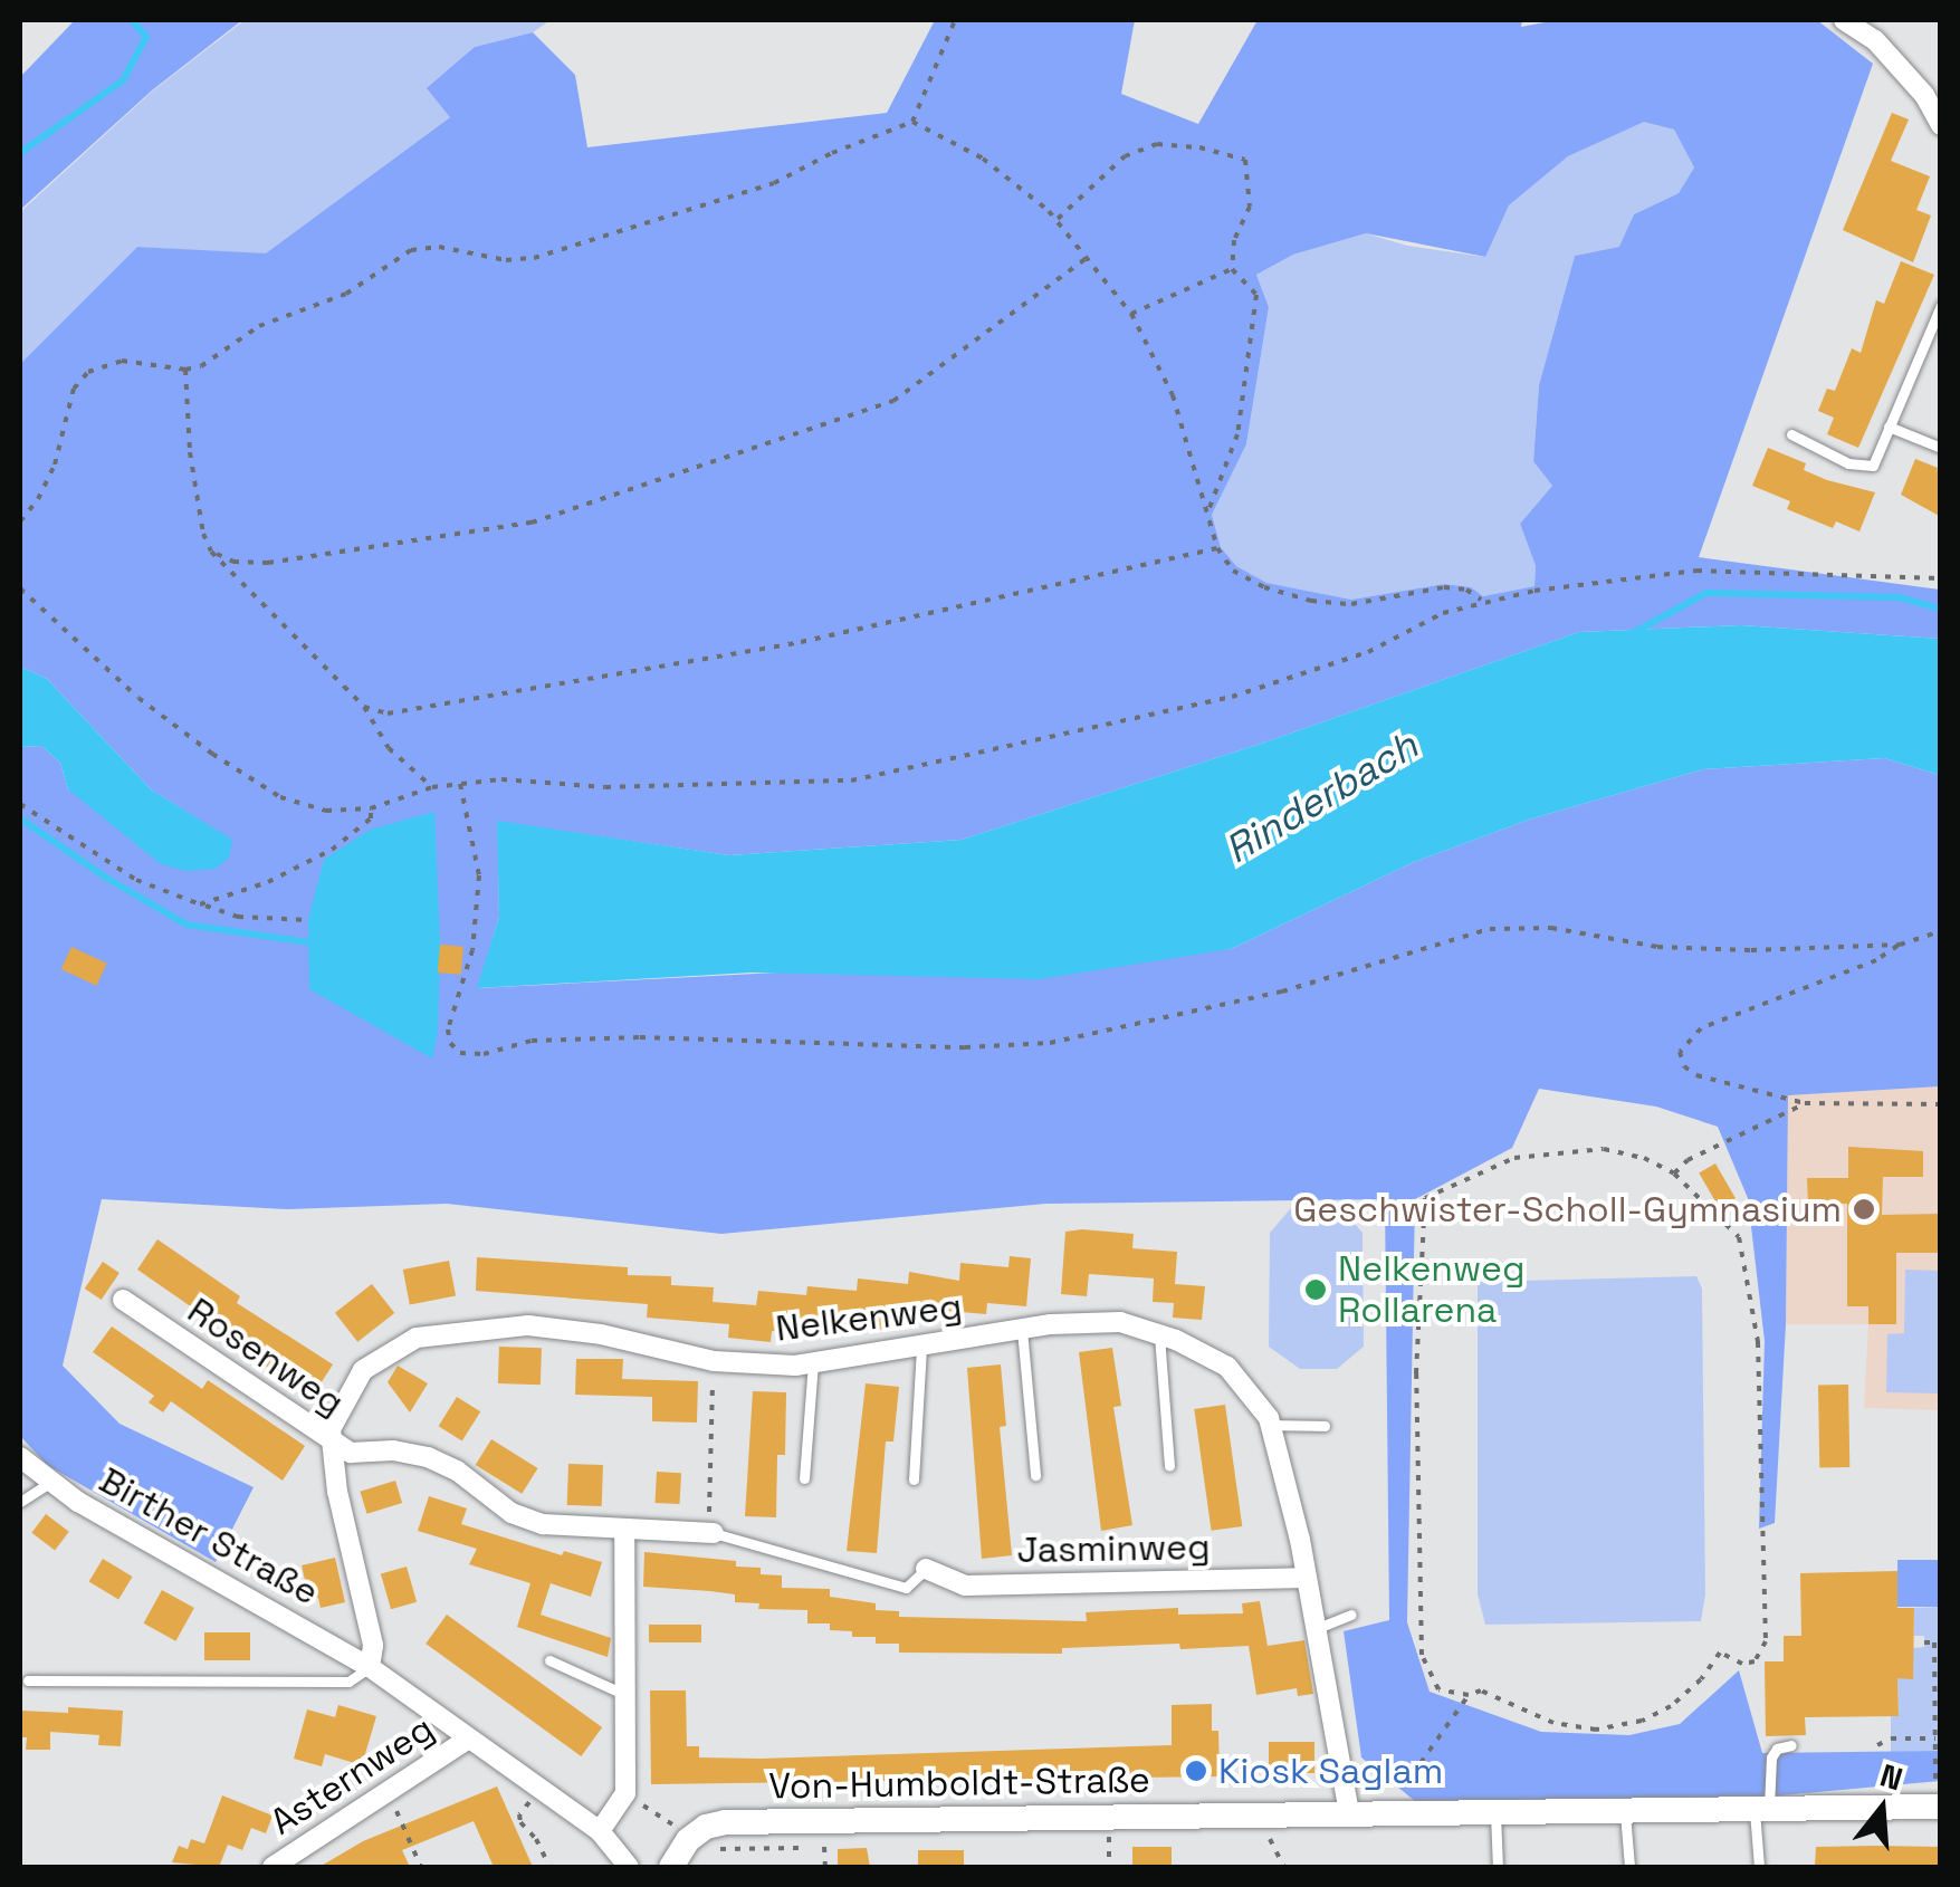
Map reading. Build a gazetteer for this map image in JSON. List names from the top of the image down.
{
  "streets": {
    "street": [
      "Nelkenweg",
      "Rosenweg",
      "Birther Straße",
      "Jasminweg",
      "Asternweg",
      "Von-Humboldt-Straße"
    ]
  },
  "crossings": [
    ["Nelkenweg", "Rosenweg"],
    ["Nelkenweg", "Jasminweg"],
    ["Nelkenweg", "Von-Humboldt-Straße"],
    ["Birther Straße", "Asternweg"]
  ],
  "water": ["Rinderbach"],
  "places": ["Geschwister-Scholl-Gymnasium", "Nelkenweg Rollarena", "Kiosk Saglam"],
  "north": "top"
}
